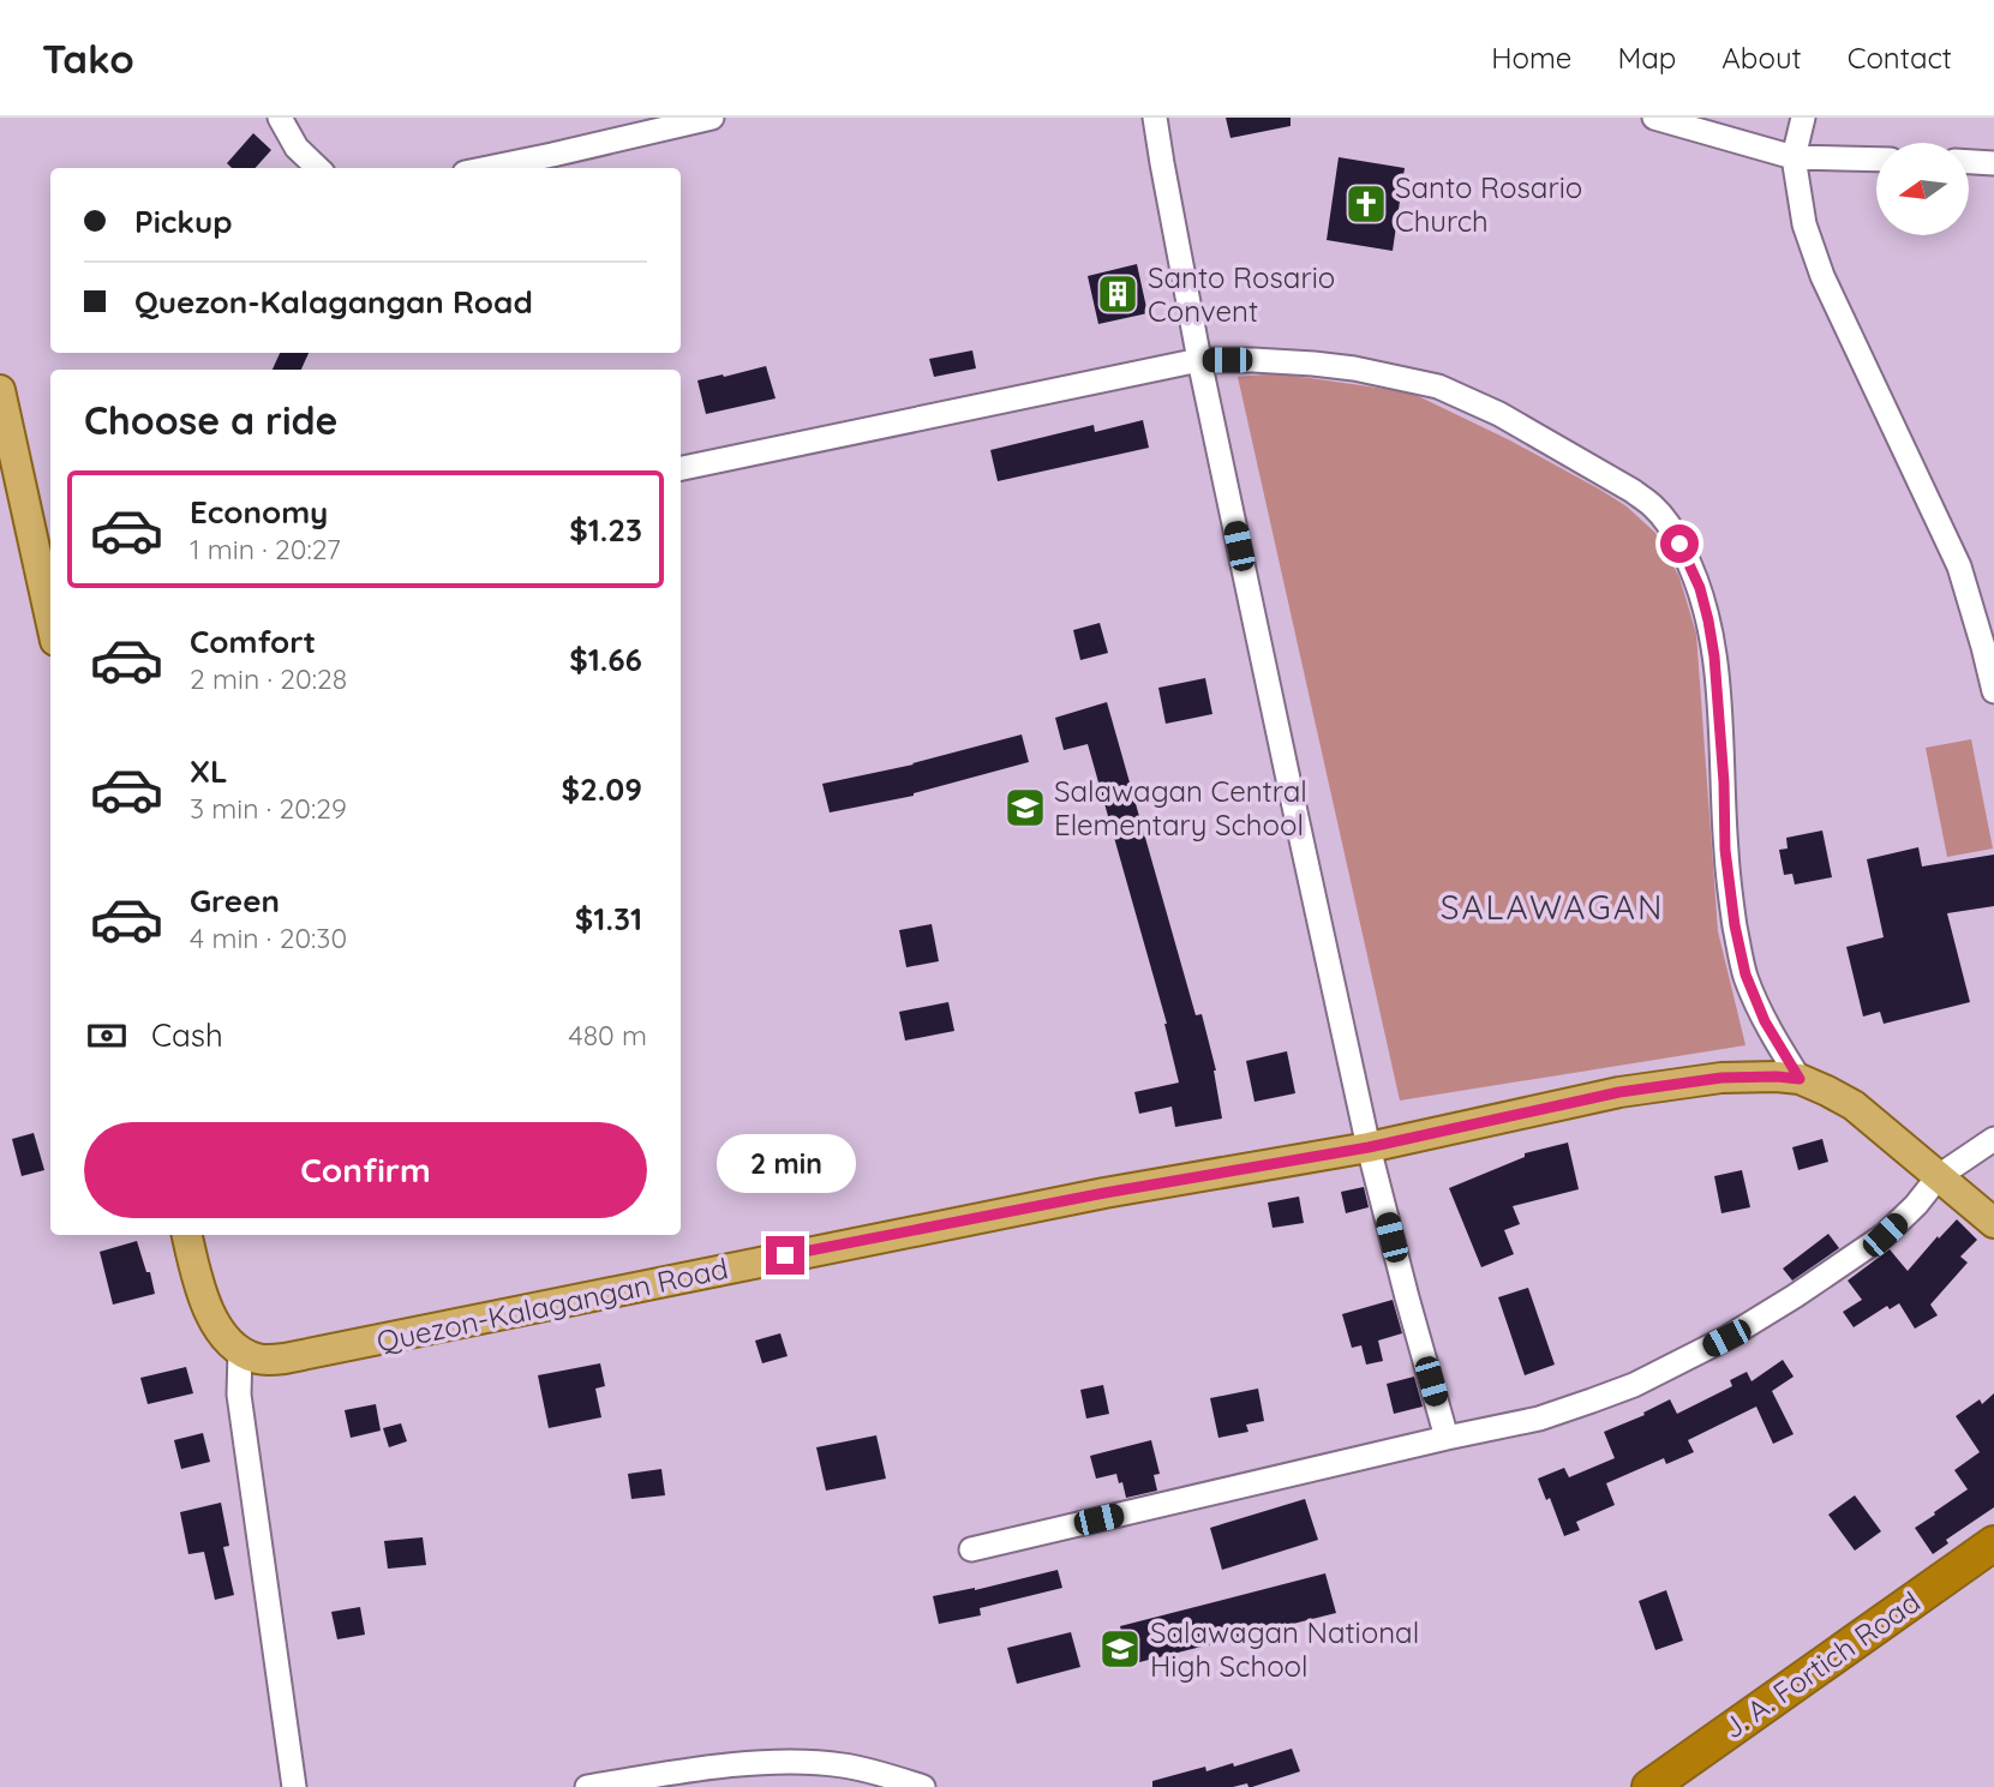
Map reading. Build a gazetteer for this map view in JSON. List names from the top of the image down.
{
  "streets": {
    "highway": ["J. A. Fortich Road"],
    "main road": ["Quezon-Kalagangan Road"]
  },
  "districts": ["SALAWAGAN"],
  "places": {
    "church": ["Santo Rosario Church"],
    "building": ["Santo Rosario Convent"],
    "school or university": ["Salawagan Central Elementary School", "Salawagan National High School"]
  },
  "north": "left",
  "page": {
    "header": "Tako",
    "nav": [
      "Home",
      "Map",
      "About",
      "Contact"
    ],
    "banner": ["Pickup", "Quezon-Kalagangan Road"],
    "heading": "Choose a ride",
    "list": [
      {
        "name": "Economy",
        "note": "1 min · 20:27",
        "value": "$1.23"
      },
      {
        "name": "Comfort",
        "note": "2 min · 20:28",
        "value": "$1.66"
      },
      {
        "name": "XL",
        "note": "3 min · 20:29",
        "value": "$2.09"
      },
      {
        "name": "Green",
        "note": "4 min · 20:30",
        "value": "$1.31"
      }
    ],
    "pay": ["Cash", "480 m"],
    "buttons": "Confirm",
    "bubble": "2 min"
  }
}
